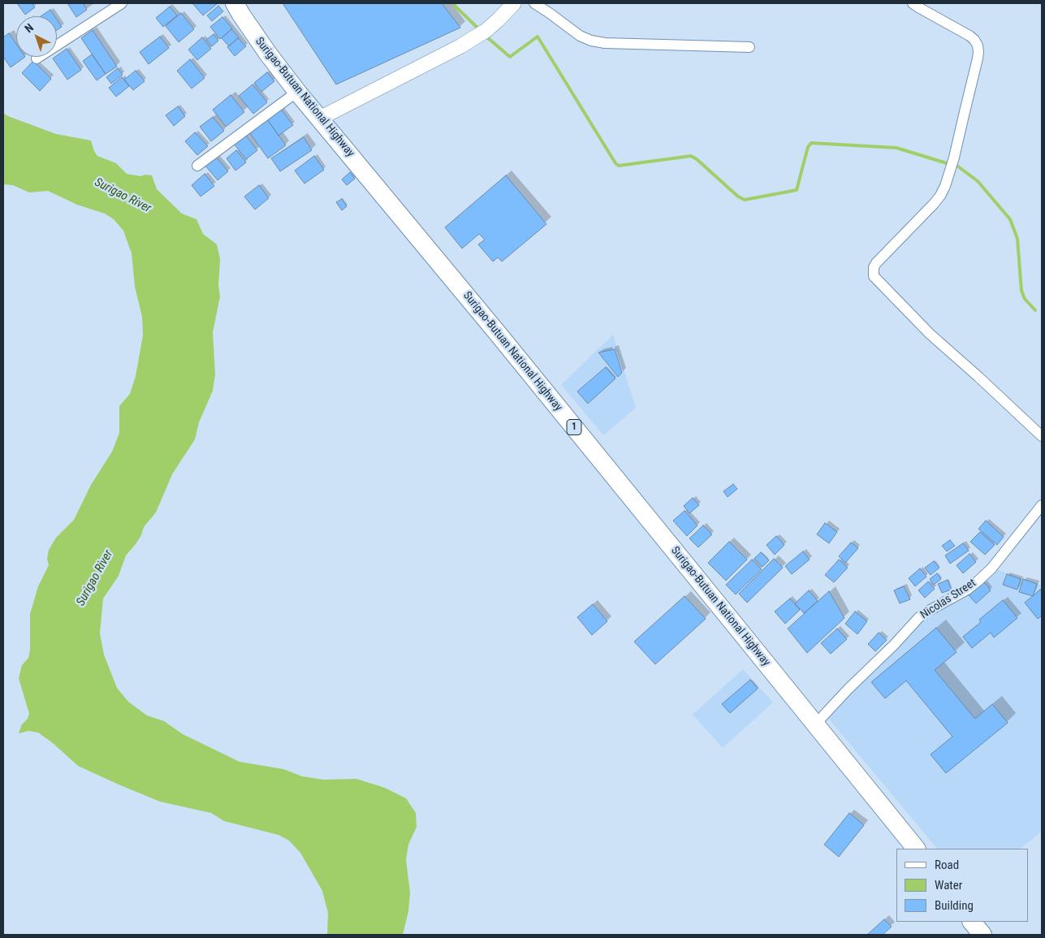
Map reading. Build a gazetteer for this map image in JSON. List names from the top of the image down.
{
  "streets": {
    "highway": ["Surigao-Butuan National Highway", "1"],
    "street": ["Nicolas Street"]
  },
  "crossings": [
    ["Surigao-Butuan National Highway", "Nicolas Street"]
  ],
  "water": ["Surigao River"],
  "legend": ["Road", "Water", "Building"],
  "north": "top left"
}
